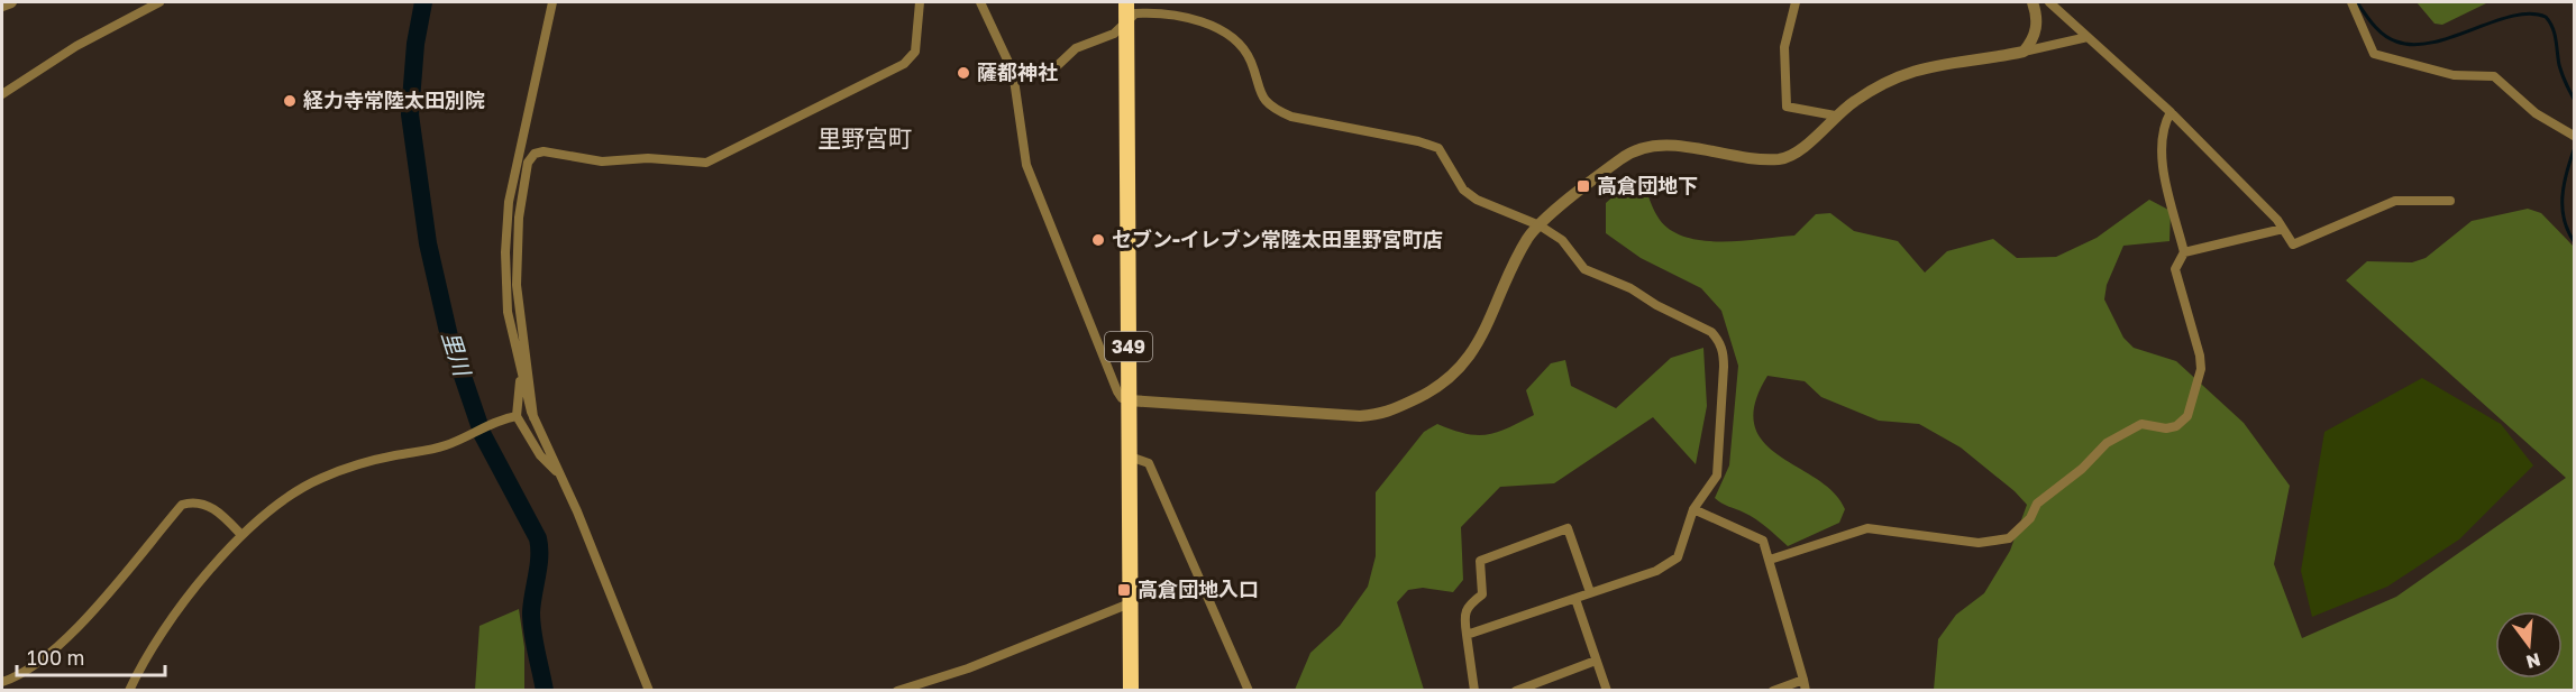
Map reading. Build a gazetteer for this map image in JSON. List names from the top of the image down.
{
  "streets": {
    "highway": ["349"]
  },
  "districts": ["里野宮町"],
  "water": ["里川"],
  "places": {
    "other": ["薩都神社", "経力寺常陸太田別院", "セブン-イレブン常陸太田里野宮町店"],
    "transit": ["高倉団地下", "高倉団地入口"]
  },
  "scale_bar": "100 m",
  "north": "bottom"
}
